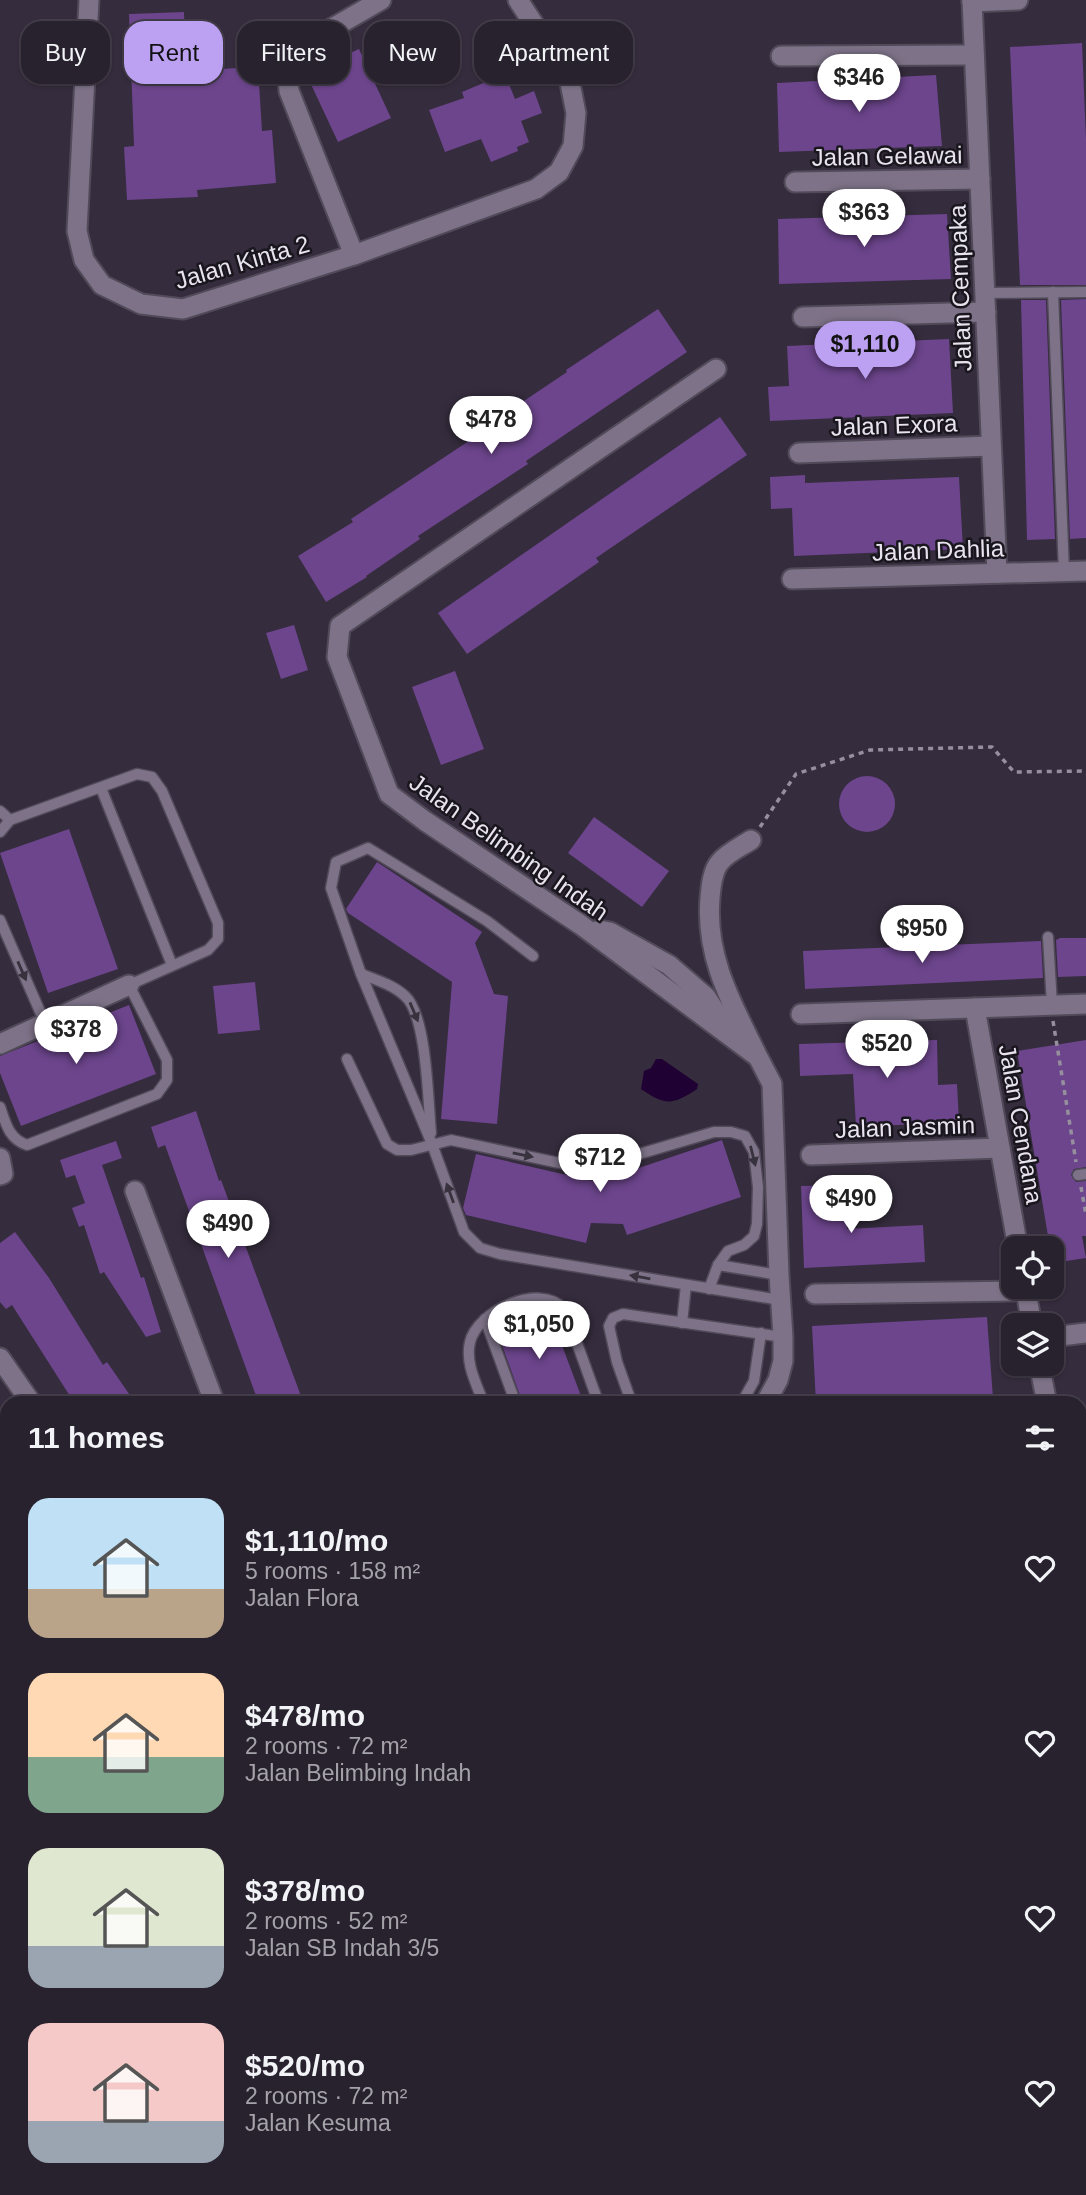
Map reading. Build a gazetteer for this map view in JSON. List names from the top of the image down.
{
  "streets": {
    "street": [
      "Jalan Gelawai",
      "Jalan Kinta 2",
      "Jalan Cempaka",
      "Jalan Exora",
      "Jalan Dahlia",
      "Jalan Belimbing Indah",
      "Jalan Cendana",
      "Jalan Jasmin"
    ]
  },
  "crossings": [
    ["Jalan Gelawai", "Jalan Cempaka"],
    ["Jalan Cempaka", "Jalan Exora"],
    ["Jalan Cempaka", "Jalan Dahlia"],
    ["Jalan Cendana", "Jalan Jasmin"]
  ],
  "page": {
    "chip": [
      "Buy",
      "Rent",
      "Filters",
      "New",
      "Apartment"
    ],
    "price": [
      "$346",
      "$363",
      "$1,110",
      "$478",
      "$950",
      "$378",
      "$520",
      "$712",
      "$490",
      "$490",
      "$1,050"
    ],
    "heading": "11 homes",
    "list": [
      {
        "name": "$1,110/mo",
        "note": "5 rooms · 158 m² · Jalan Flora"
      },
      {
        "name": "$478/mo",
        "note": "2 rooms · 72 m² · Jalan Belimbing Indah"
      },
      {
        "name": "$378/mo",
        "note": "2 rooms · 52 m² · Jalan SB Indah 3/5"
      },
      {
        "name": "$520/mo",
        "note": "2 rooms · 72 m² · Jalan Kesuma"
      }
    ]
  }
}
